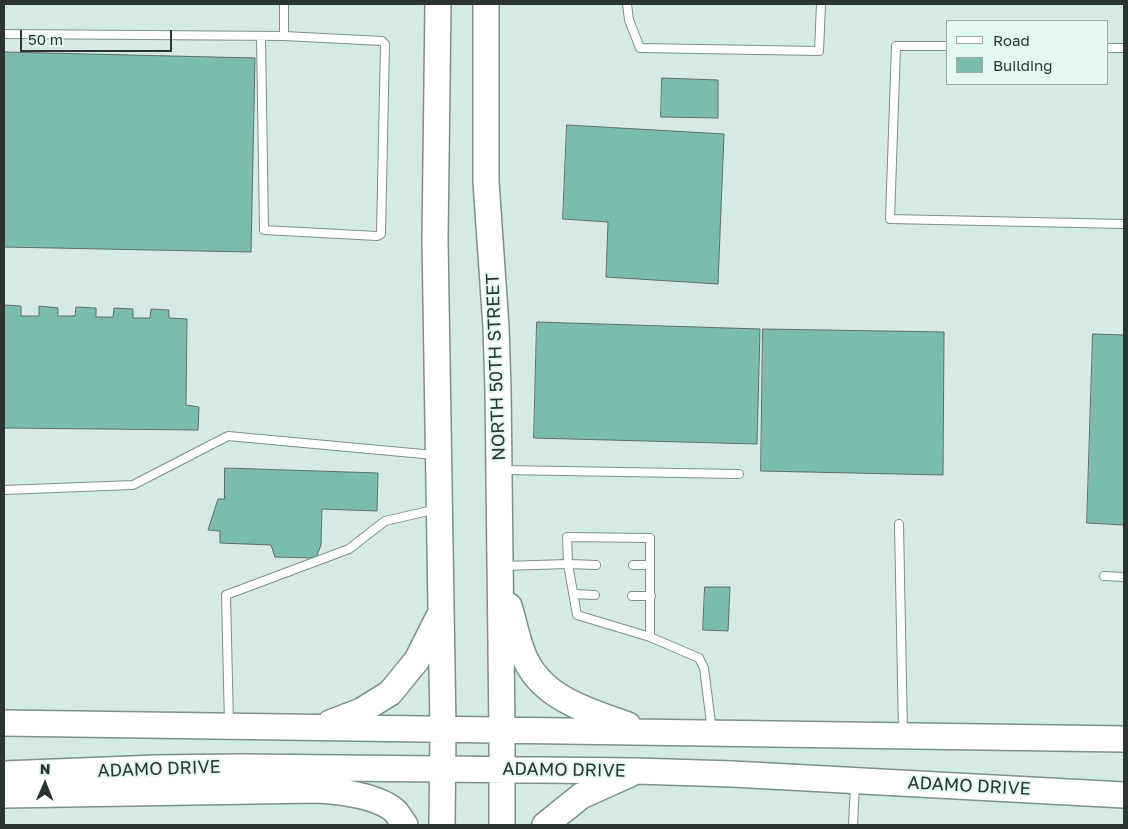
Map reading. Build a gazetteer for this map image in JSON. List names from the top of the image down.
{
  "streets": {
    "main road": ["NORTH 50TH STREET", "ADAMO DRIVE"]
  },
  "crossings": [
    ["NORTH 50TH STREET", "ADAMO DRIVE"]
  ],
  "legend": ["Road", "Building"],
  "scale_bar": "50 m",
  "north": "top"
}
